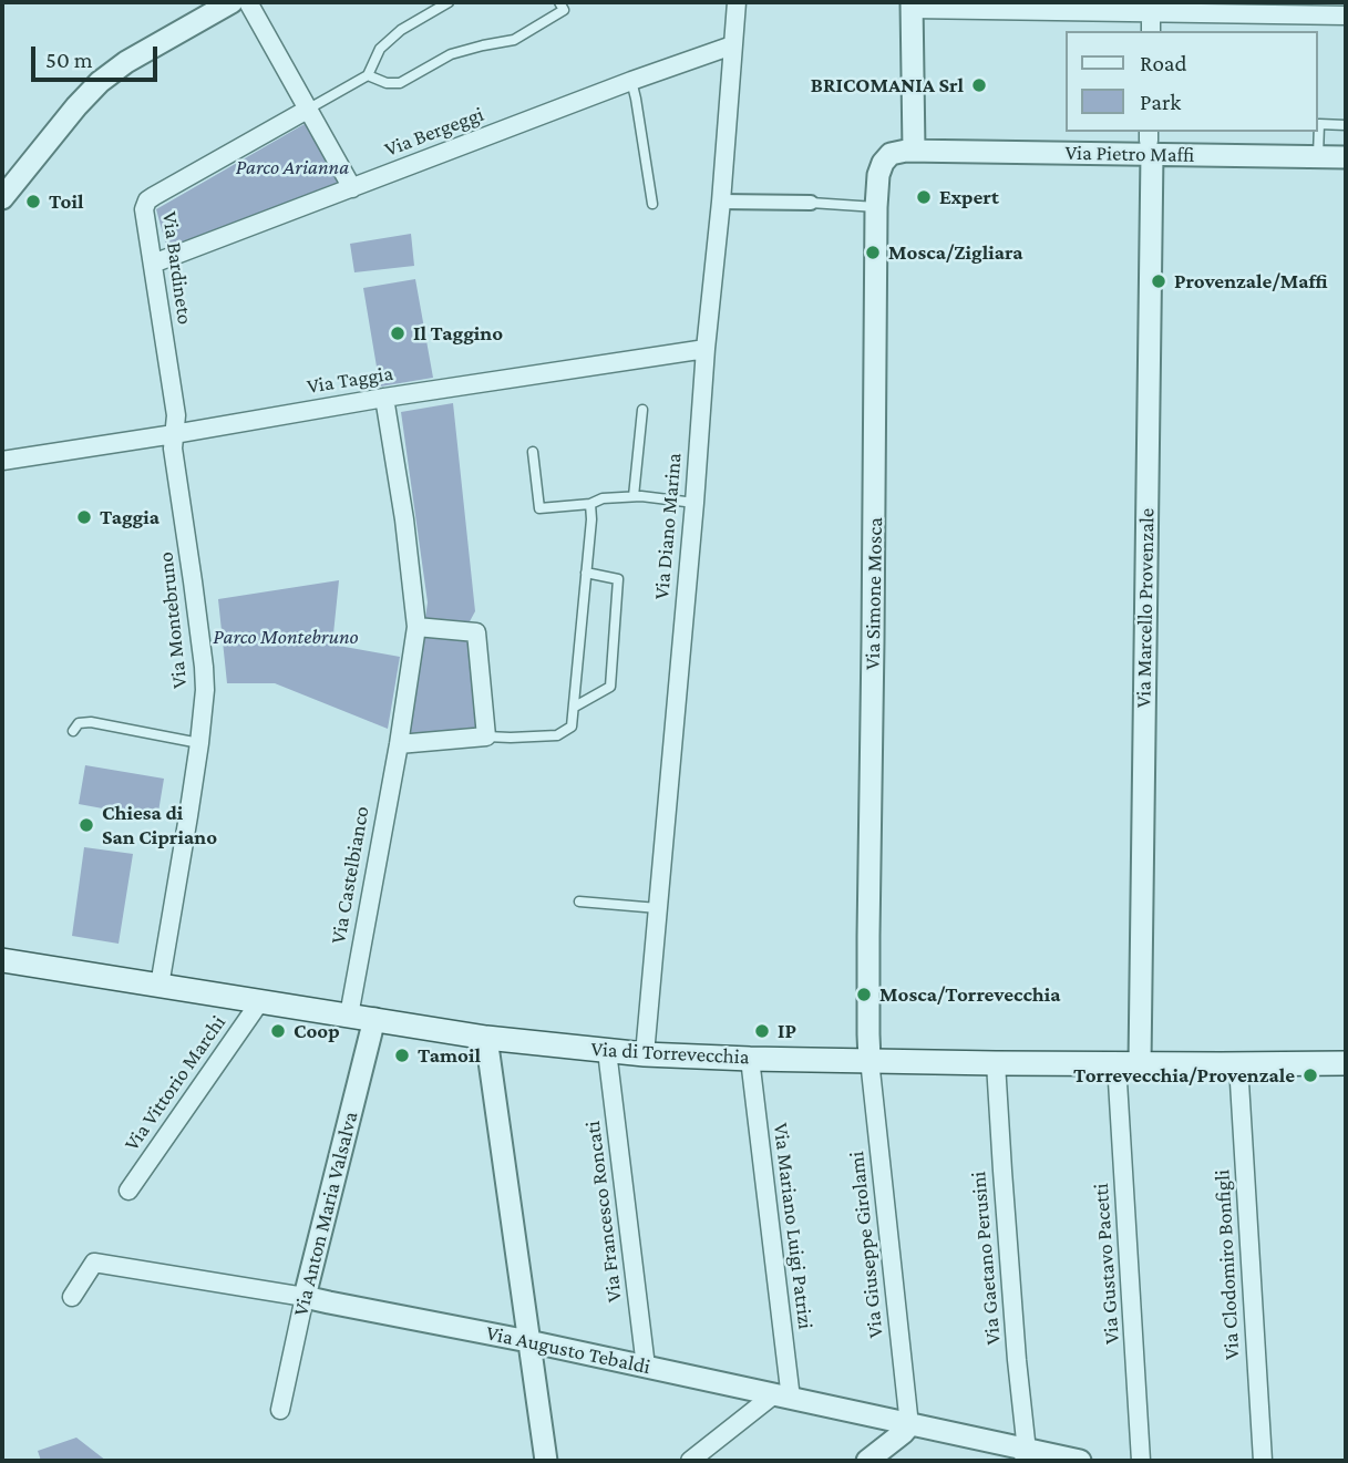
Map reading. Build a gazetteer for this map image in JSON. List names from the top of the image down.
{
  "streets": {
    "main road": ["Via di Torrevecchia"],
    "street": [
      "Via Bergeggi",
      "Via Pietro Maffi",
      "Via Bardineto",
      "Via Taggia",
      "Via Diano Marina",
      "Via Simone Mosca",
      "Via Marcello Provenzale",
      "Via Montebruno",
      "Via Castelbianco",
      "Via Vittorio Marchi",
      "Via Francesco Roncati",
      "Via Anton Maria Valsalva",
      "Via Mariano Luigi Patrizi",
      "Via Giuseppe Girolami",
      "Via Gaetano Perusini",
      "Via Gustavo Pacetti",
      "Via Clodomiro Bonfigli",
      "Via Augusto Tebaldi"
    ]
  },
  "crossings": [
    ["Via Bergeggi", "Via Bardineto"],
    ["Via Bergeggi", "Via Diano Marina"],
    ["Via Pietro Maffi", "Via Simone Mosca"],
    ["Via Pietro Maffi", "Via Marcello Provenzale"],
    ["Via Bardineto", "Via Taggia"],
    ["Via Bardineto", "Via Montebruno"],
    ["Via Taggia", "Via Diano Marina"],
    ["Via Taggia", "Via Montebruno"],
    ["Via Taggia", "Via Castelbianco"],
    ["Via Diano Marina", "Via di Torrevecchia"],
    ["Via Simone Mosca", "Via di Torrevecchia"],
    ["Via Simone Mosca", "Via Giuseppe Girolami"],
    ["Via Marcello Provenzale", "Via di Torrevecchia"],
    ["Via Marcello Provenzale", "Via Gustavo Pacetti"],
    ["Via Montebruno", "Via di Torrevecchia"],
    ["Via Castelbianco", "Via di Torrevecchia"],
    ["Via di Torrevecchia", "Via Vittorio Marchi"],
    ["Via di Torrevecchia", "Via Francesco Roncati"],
    ["Via di Torrevecchia", "Via Anton Maria Valsalva"],
    ["Via di Torrevecchia", "Via Mariano Luigi Patrizi"],
    ["Via di Torrevecchia", "Via Giuseppe Girolami"],
    ["Via di Torrevecchia", "Via Gaetano Perusini"],
    ["Via di Torrevecchia", "Via Gustavo Pacetti"],
    ["Via di Torrevecchia", "Via Clodomiro Bonfigli"],
    ["Via Francesco Roncati", "Via Augusto Tebaldi"],
    ["Via Anton Maria Valsalva", "Via Augusto Tebaldi"],
    ["Via Mariano Luigi Patrizi", "Via Augusto Tebaldi"],
    ["Via Giuseppe Girolami", "Via Augusto Tebaldi"],
    ["Via Gaetano Perusini", "Via Augusto Tebaldi"]
  ],
  "parks": ["Parco Arianna", "Parco Montebruno"],
  "places": [
    "BRICOMANIA Srl",
    "Expert",
    "Toil",
    "Mosca/Zigliara",
    "Provenzale/Maffi",
    "Il Taggino",
    "Taggia",
    "Chiesa di San Cipriano",
    "Mosca/Torrevecchia",
    "Coop",
    "IP",
    "Tamoil",
    "Torrevecchia/Provenzale"
  ],
  "legend": ["Road", "Park"],
  "scale_bar": "50 m"
}
